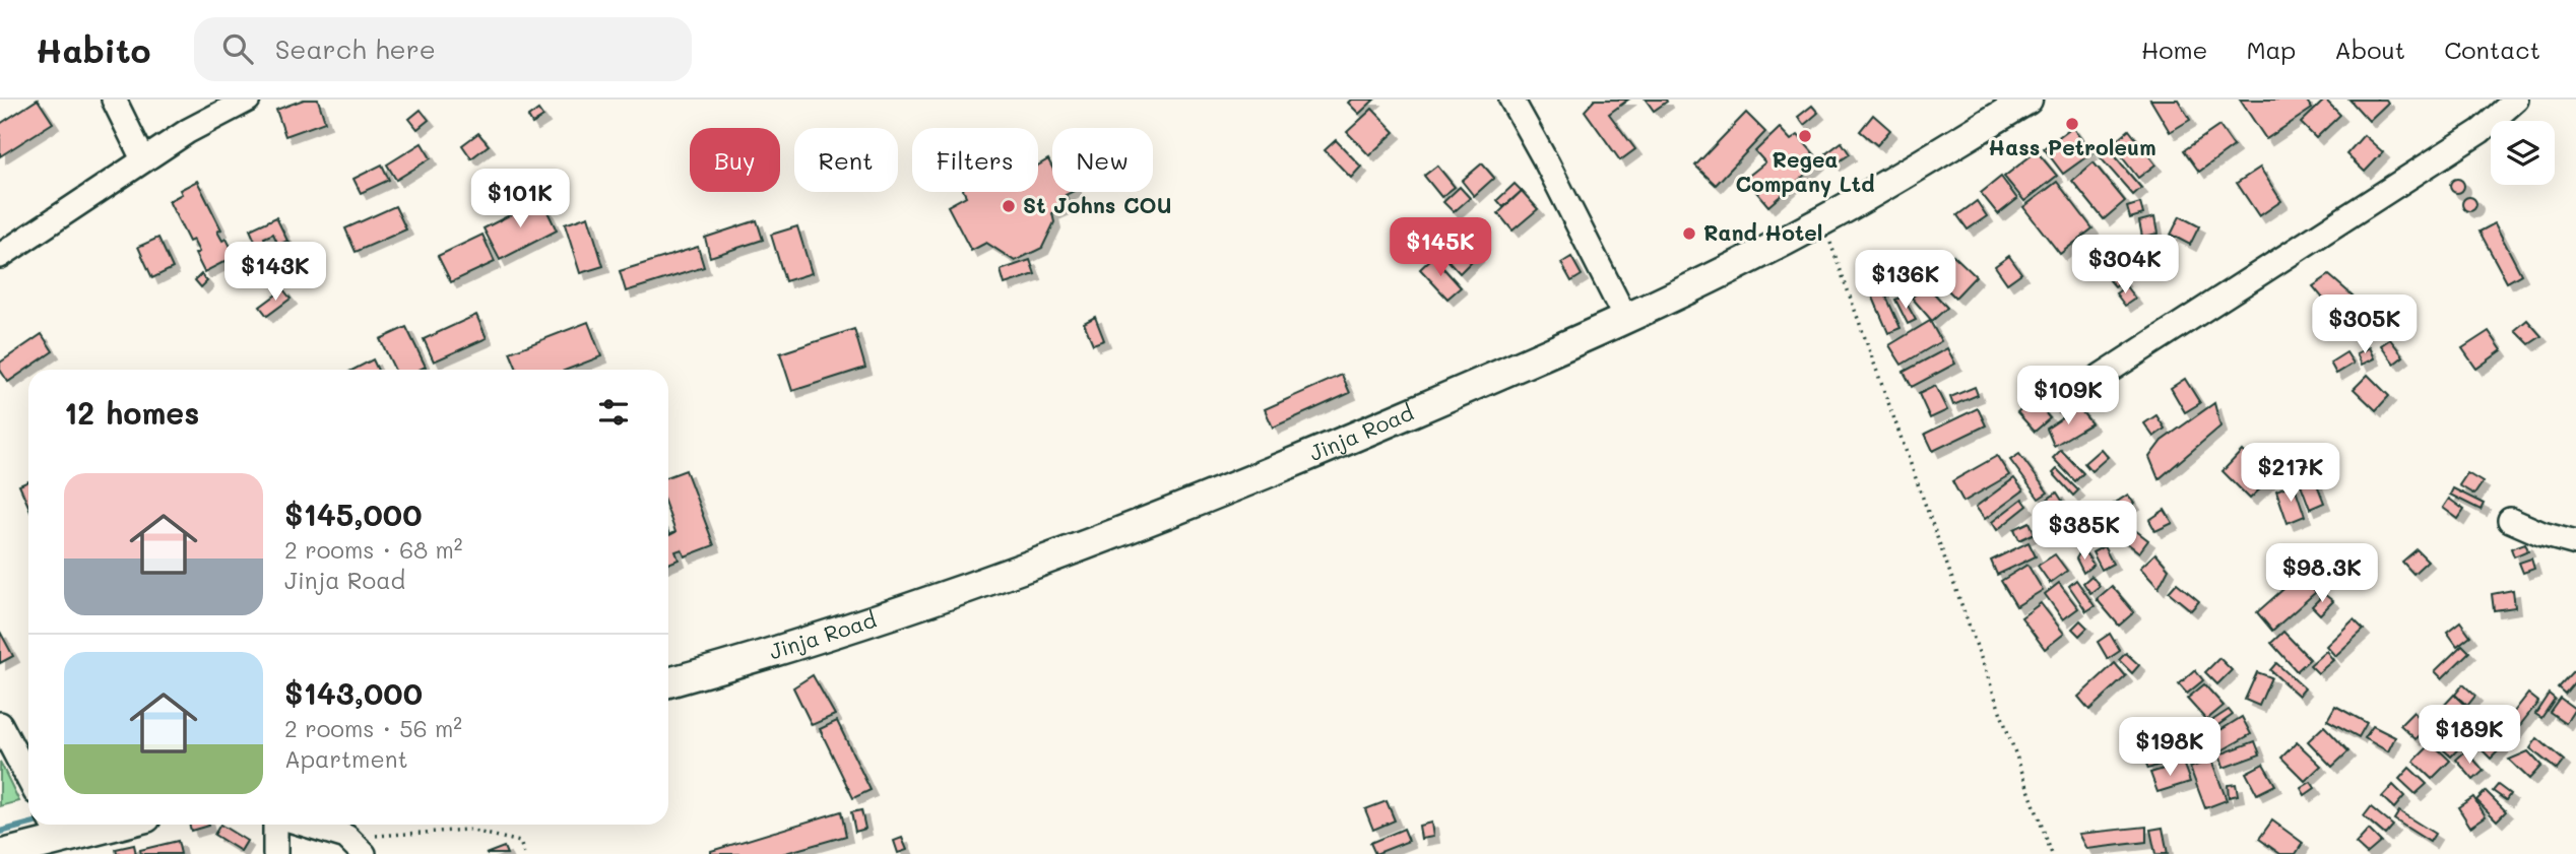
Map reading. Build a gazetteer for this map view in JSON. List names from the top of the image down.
{
  "streets": {
    "main road": ["Jinja Road"]
  },
  "places": [
    "Hass Petroleum",
    "Regea Company Ltd",
    "St Johns COU",
    "Rand Hotel"
  ],
  "page": {
    "header": "Habito",
    "search": "Search here",
    "nav": [
      "Home",
      "Map",
      "About",
      "Contact"
    ],
    "chip": [
      "Buy",
      "Rent",
      "Filters",
      "New"
    ],
    "price": [
      "$101K",
      "$145K",
      "$304K",
      "$143K",
      "$136K",
      "$305K",
      "$109K",
      "$217K",
      "$385K",
      "$98.3K",
      "$189K",
      "$198K"
    ],
    "heading": "12 homes",
    "list": [
      {
        "name": "$145,000",
        "note": "2 rooms · 68 m² · Jinja Road"
      },
      {
        "name": "$143,000",
        "note": "2 rooms · 56 m² · Apartment"
      }
    ]
  }
}
